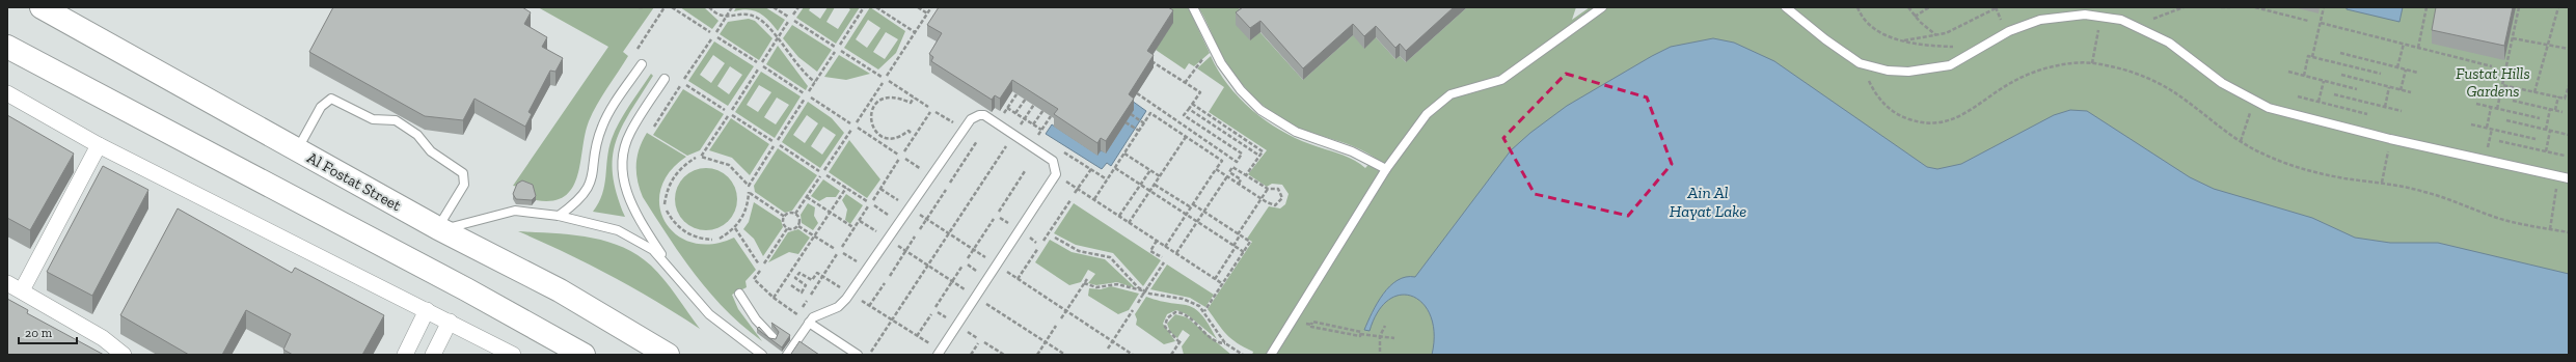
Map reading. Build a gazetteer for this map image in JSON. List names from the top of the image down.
{
  "streets": {
    "main road": ["Al Fostat Street"]
  },
  "water": ["Ain Al Hayat Lake"],
  "parks": ["Fustat Hills Gardens"],
  "scale_bar": "20 m"
}
